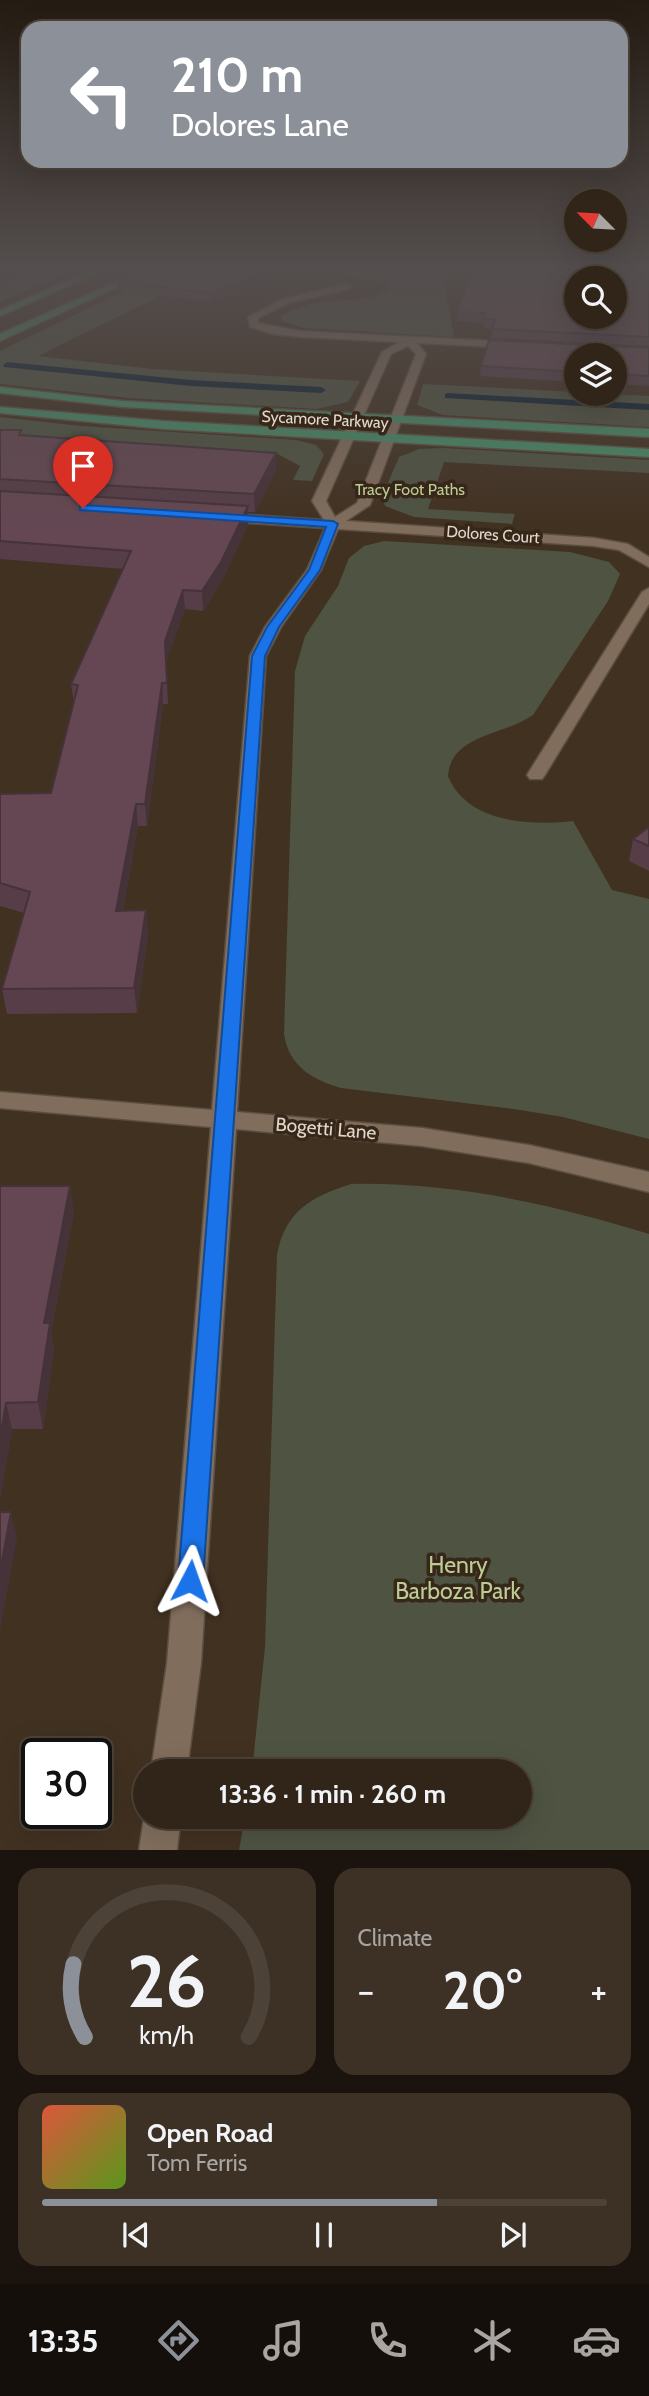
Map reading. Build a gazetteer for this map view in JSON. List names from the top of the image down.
{
  "streets": {
    "main road": ["Sycamore Parkway"],
    "street": ["Dolores Court", "Bogetti Lane"]
  },
  "parks": ["Tracy Foot Paths", "Henry Barboza Park"],
  "north": "top left",
  "page": {
    "turn": ["210 m", "Dolores Lane"],
    "limit": "30",
    "trip": "13:36 · 1 min · 260 m",
    "tile": "Climate",
    "heat": ["−", "20°", "+"],
    "song": ["Open Road", "Tom Ferris"],
    "tabs": "13:35",
    "gauge": ["26", "km/h"]
  }
}
